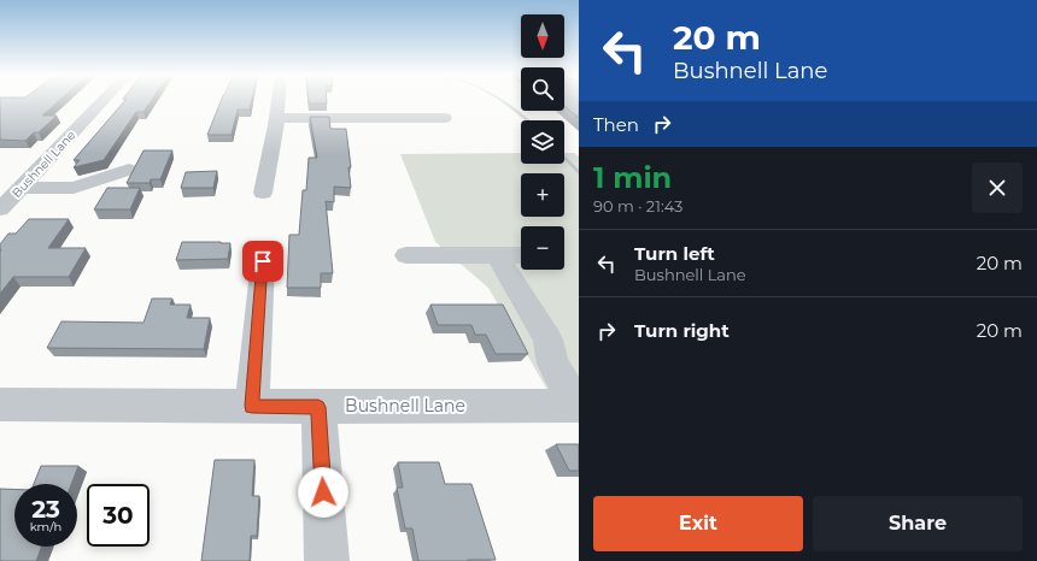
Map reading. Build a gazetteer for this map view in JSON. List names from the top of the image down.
{
  "streets": {
    "street": ["Bushnell Lane"]
  },
  "north": "bottom",
  "page": {
    "turn": ["20 m", "Bushnell Lane"],
    "map_buttons": ["+", "−"],
    "then": "Then",
    "heading": ["1 min", "90 m · 21:43"],
    "list": [
      {
        "name": "Turn left",
        "note": "Bushnell Lane",
        "value": "20 m"
      },
      {
        "name": "Turn right",
        "value": "20 m"
      }
    ],
    "speed": "23 km/h",
    "limit": "30",
    "buttons": ["Exit", "Share"]
  }
}
